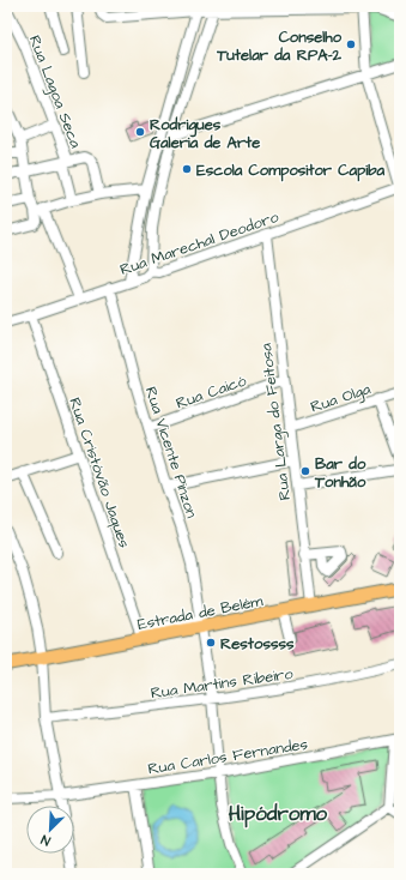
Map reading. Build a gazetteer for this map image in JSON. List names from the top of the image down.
{
  "streets": {
    "main road": ["Estrada de Belém"],
    "street": [
      "Rua Lagoa Seca",
      "Rua Marechal Deodoro",
      "Rua Caicó",
      "Rua Olga",
      "Rua Larga do Feitosa",
      "Rua Vicente Pinzon",
      "Rua Cristóvão Jaques",
      "Rua Martins Ribeiro",
      "Rua Carlos Fernandes"
    ]
  },
  "crossings": [
    ["Rua Marechal Deodoro", "Rua Larga do Feitosa"],
    ["Rua Marechal Deodoro", "Rua Vicente Pinzon"],
    ["Rua Marechal Deodoro", "Rua Cristóvão Jaques"],
    ["Rua Caicó", "Rua Larga do Feitosa"],
    ["Rua Caicó", "Rua Vicente Pinzon"],
    ["Rua Olga", "Rua Larga do Feitosa"],
    ["Rua Larga do Feitosa", "Estrada de Belém"],
    ["Rua Vicente Pinzon", "Estrada de Belém"],
    ["Rua Vicente Pinzon", "Rua Martins Ribeiro"],
    ["Rua Vicente Pinzon", "Rua Carlos Fernandes"],
    ["Rua Cristóvão Jaques", "Estrada de Belém"]
  ],
  "districts": ["Hipódromo"],
  "places": [
    "Conselho Tutelar da RPA-2",
    "Rodrigues Galeria de Arte",
    "Escola Compositor Capiba",
    "Bar do Tonhão",
    "Restossss"
  ],
  "north": "bottom left"
}
